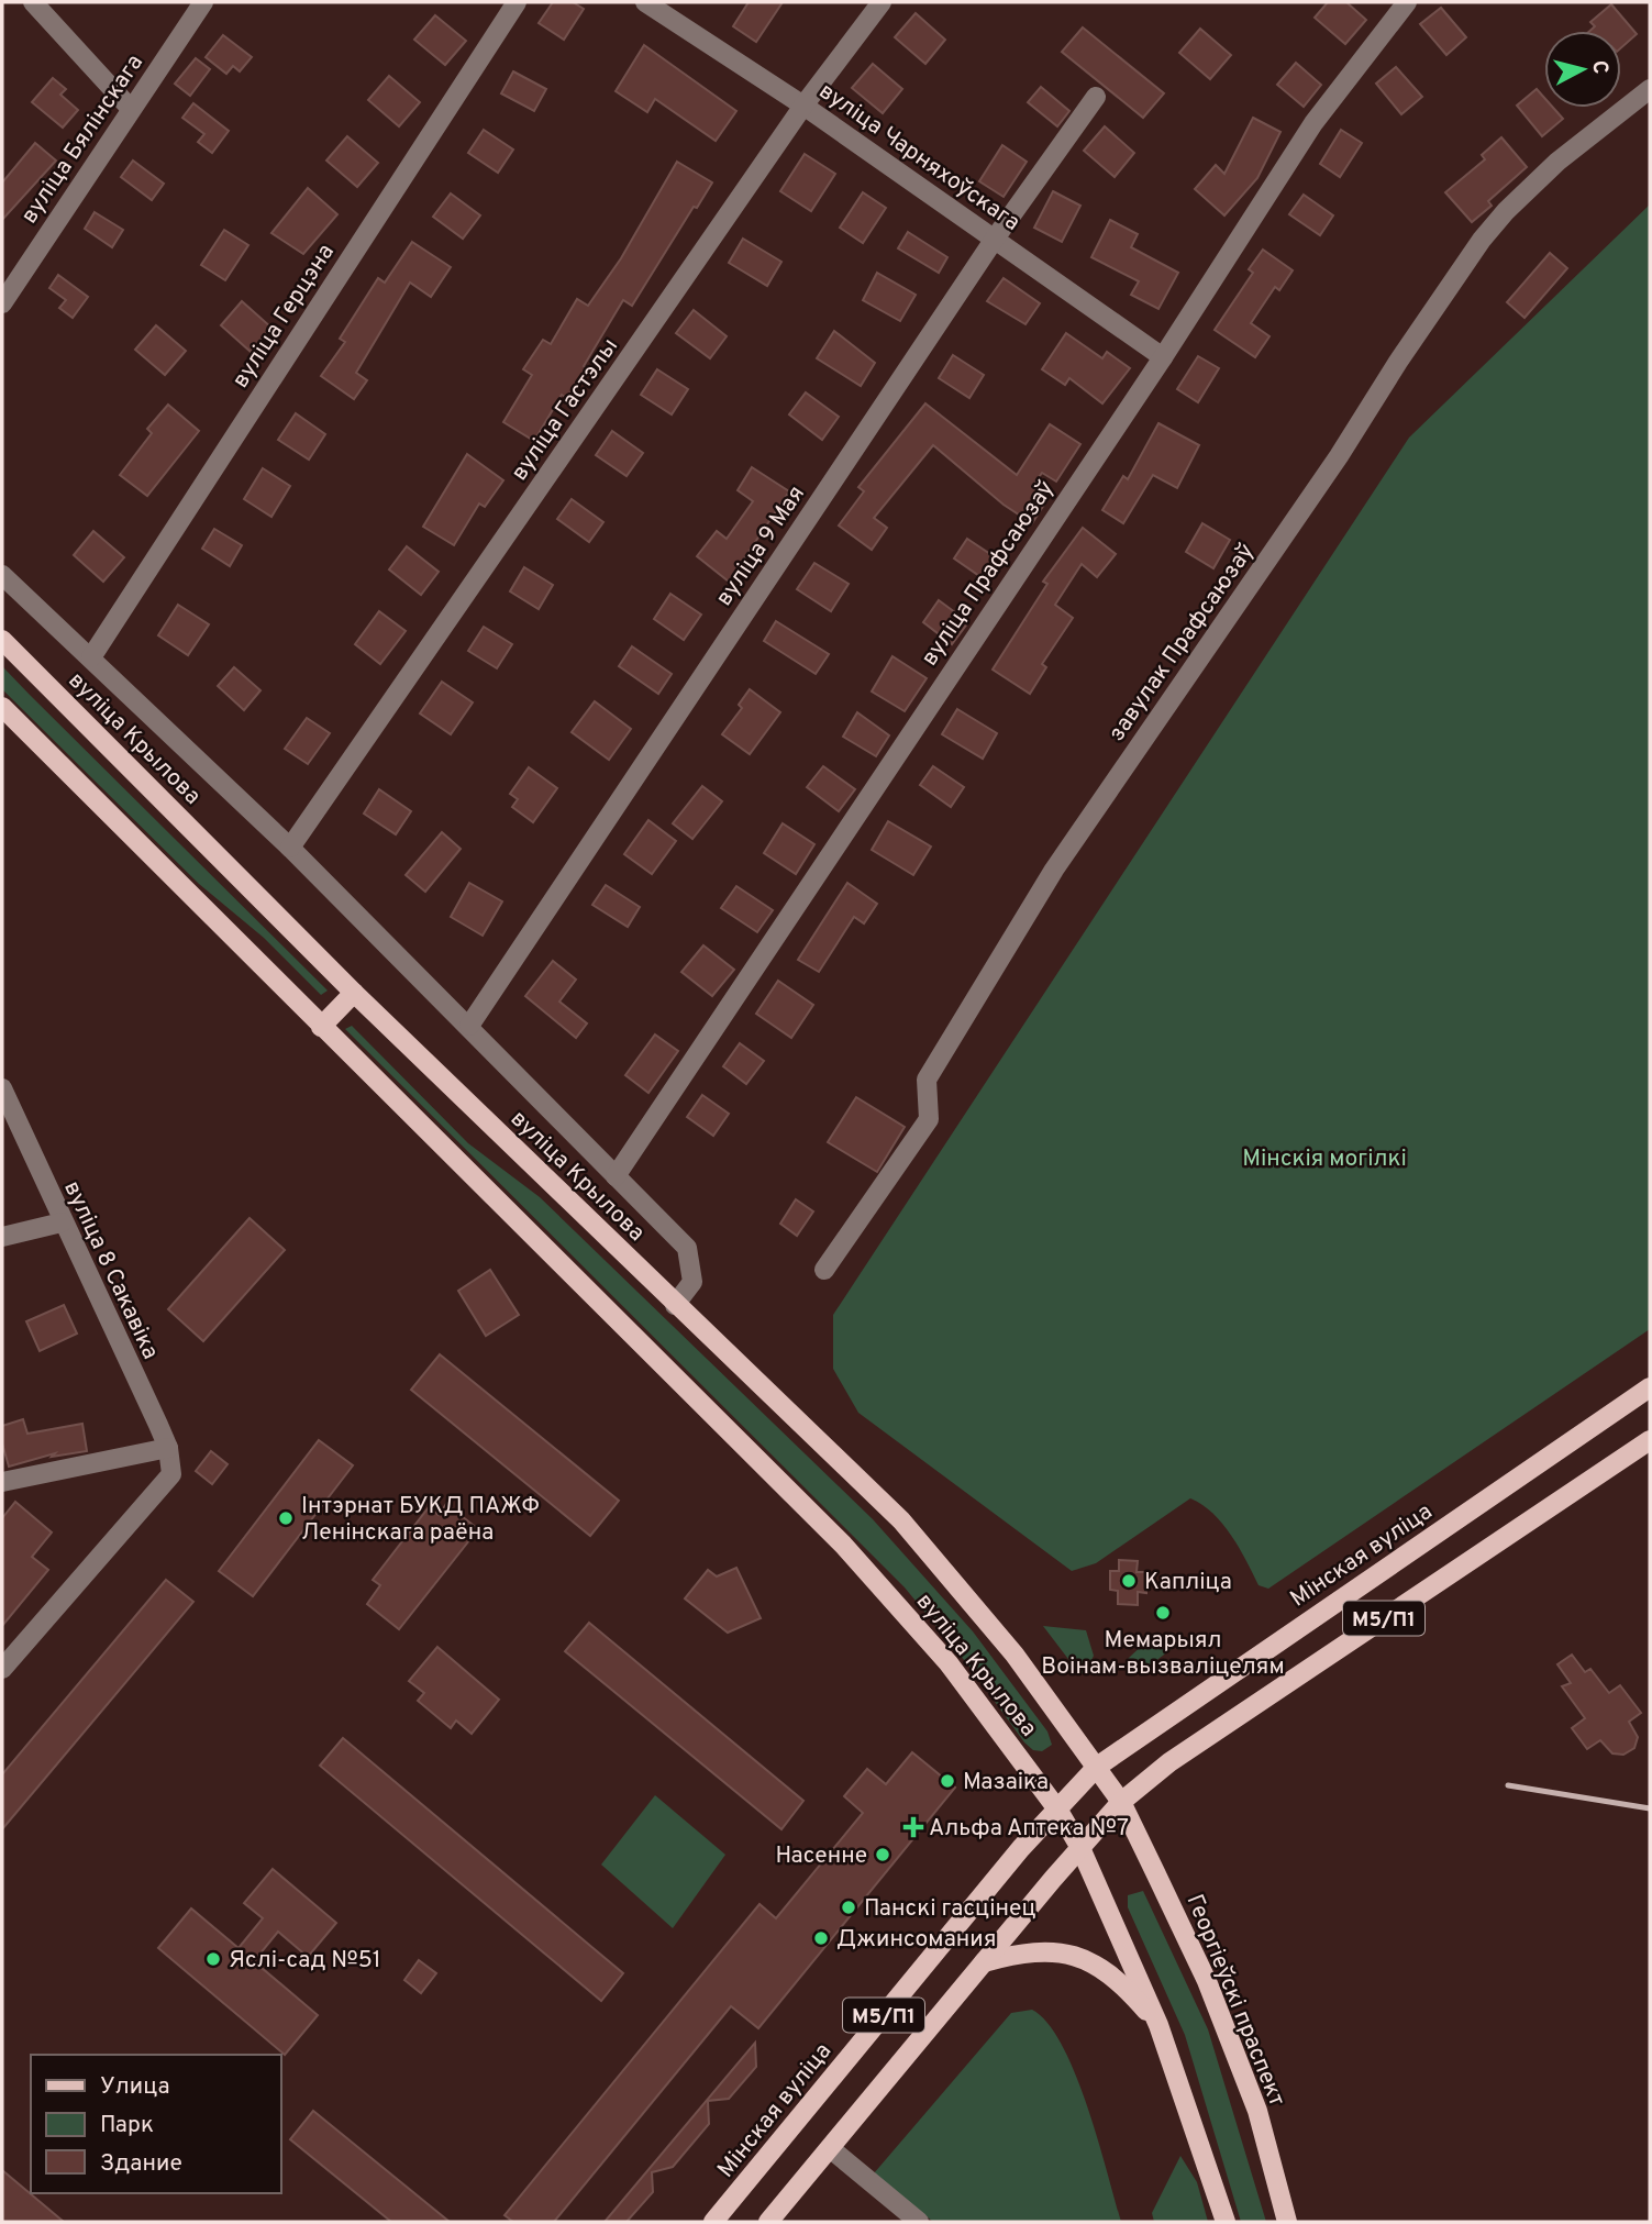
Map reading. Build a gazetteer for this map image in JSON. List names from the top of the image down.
{
  "streets": {
    "main road": [
      "вуліца Крылова",
      "Мінская вуліца",
      "М5/П1",
      "Георгіеўскі праспект"
    ],
    "street": [
      "вуліца Бялінскага",
      "вуліца Чарняхоўскага",
      "вуліца Герцэна",
      "вуліца Гастэлы",
      "вуліца 9 Мая",
      "вуліца Прафсаюзаў",
      "завулак Прафсаюзаў",
      "вуліца 8 Сакавіка"
    ]
  },
  "crossings": [
    ["вуліца Чарняхоўскага", "вуліца Гастэлы"],
    ["вуліца Чарняхоўскага", "вуліца 9 Мая"],
    ["вуліца Чарняхоўскага", "вуліца Прафсаюзаў"],
    ["вуліца Крылова", "Мінская вуліца"],
    ["вуліца Крылова", "М5/П1"],
    ["вуліца Крылова", "Георгіеўскі праспект"],
    ["М5/П1", "Георгіеўскі праспект"]
  ],
  "parks": ["Мінскія могілкі"],
  "places": {
    "other": [
      "Інтэрнат БУКД ПАЖФ Ленінскага раёна",
      "Капліца",
      "Мемарыял Воінам-вызваліцелям",
      "Мазаіка",
      "Насенне",
      "Панскі гасцінец",
      "Джинсомания",
      "Яслі-сад №51"
    ],
    "health": ["Альфа Аптека №7"]
  },
  "legend": ["Улица", "Парк", "Здание"],
  "north": "right"
}
